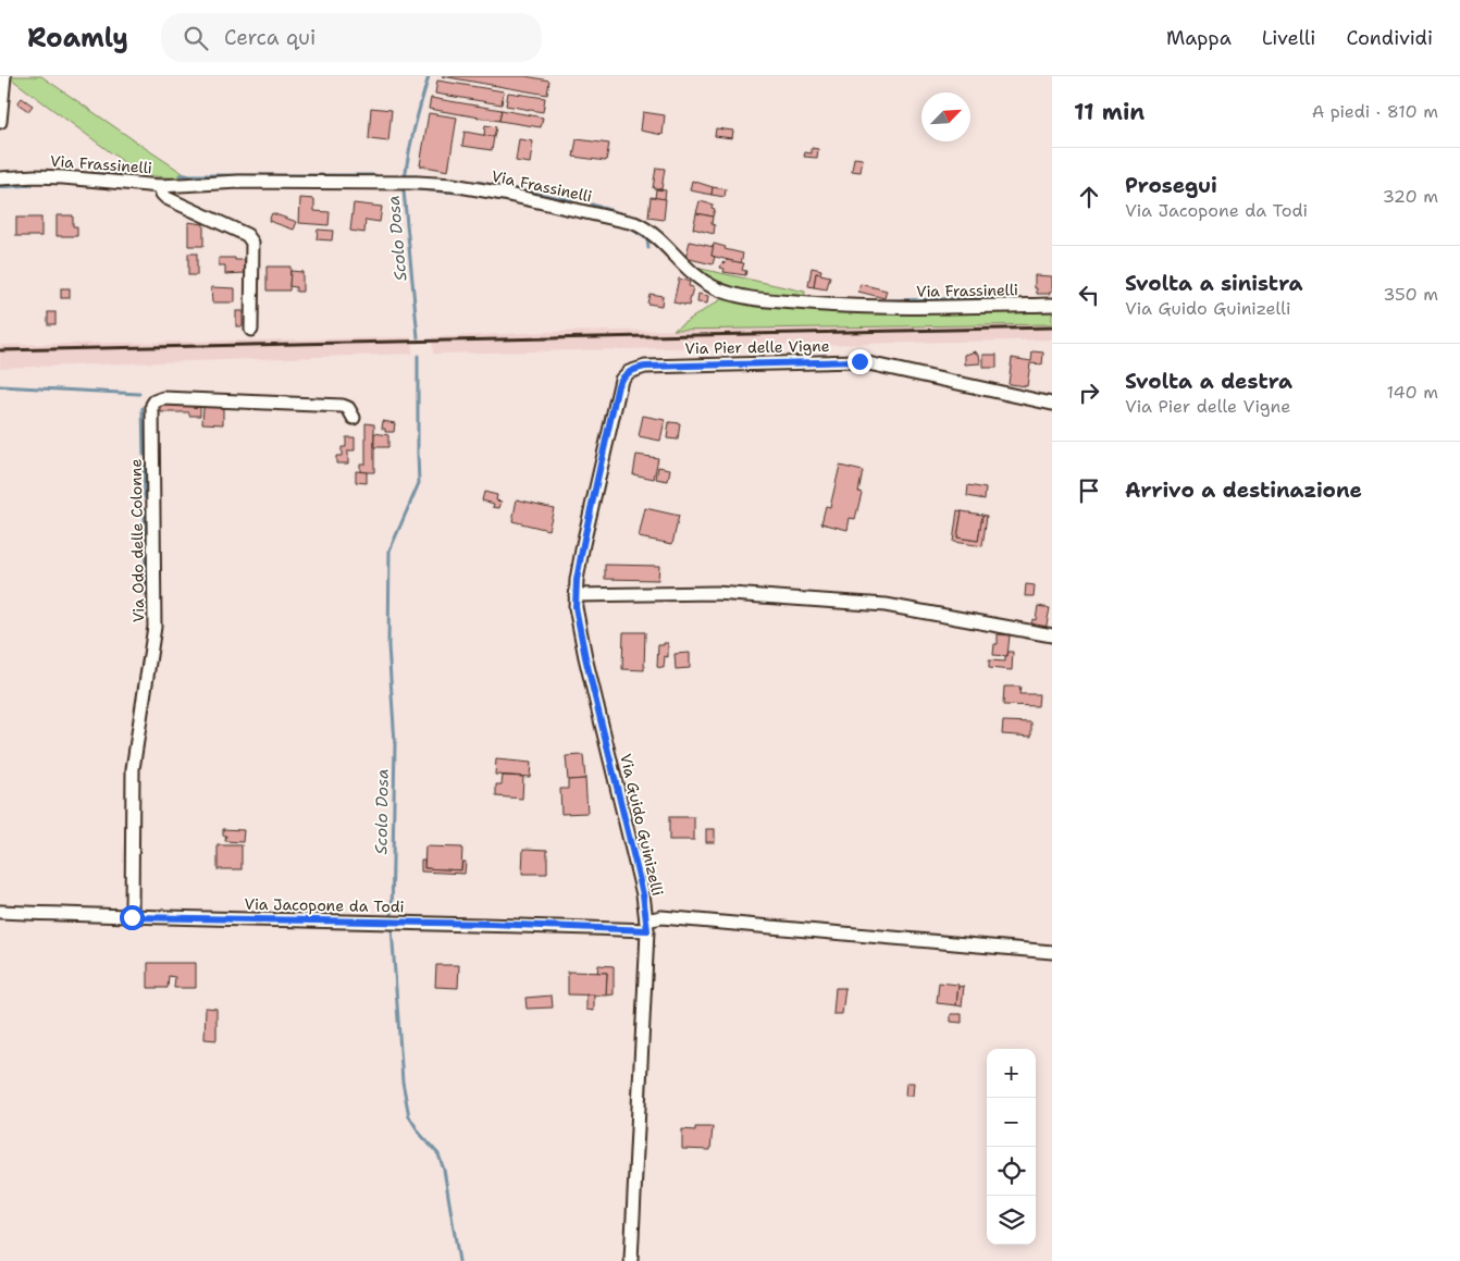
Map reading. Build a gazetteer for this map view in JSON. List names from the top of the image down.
{
  "streets": {
    "street": [
      "Via Frassinelli",
      "Via Pier delle Vigne",
      "Via Odo delle Colonne",
      "Via Guido Guinizelli",
      "Via Jacopone da Todi"
    ]
  },
  "crossings": [
    ["Via Pier delle Vigne", "Via Guido Guinizelli"],
    ["Via Odo delle Colonne", "Via Jacopone da Todi"],
    ["Via Guido Guinizelli", "Via Jacopone da Todi"]
  ],
  "water": ["Scolo Dosa"],
  "north": "top right",
  "page": {
    "header": "Roamly",
    "search": "Cerca qui",
    "nav": ["Mappa", "Livelli", "Condividi"],
    "heading": ["11 min", "A piedi · 810 m"],
    "list": [
      ["Prosegui", "Via Jacopone da Todi", "320 m"],
      ["Svolta a sinistra", "Via Guido Guinizelli", "350 m"],
      ["Svolta a destra", "Via Pier delle Vigne", "140 m"],
      "Arrivo a destinazione"
    ],
    "map_buttons": ["+", "−"]
  }
}
